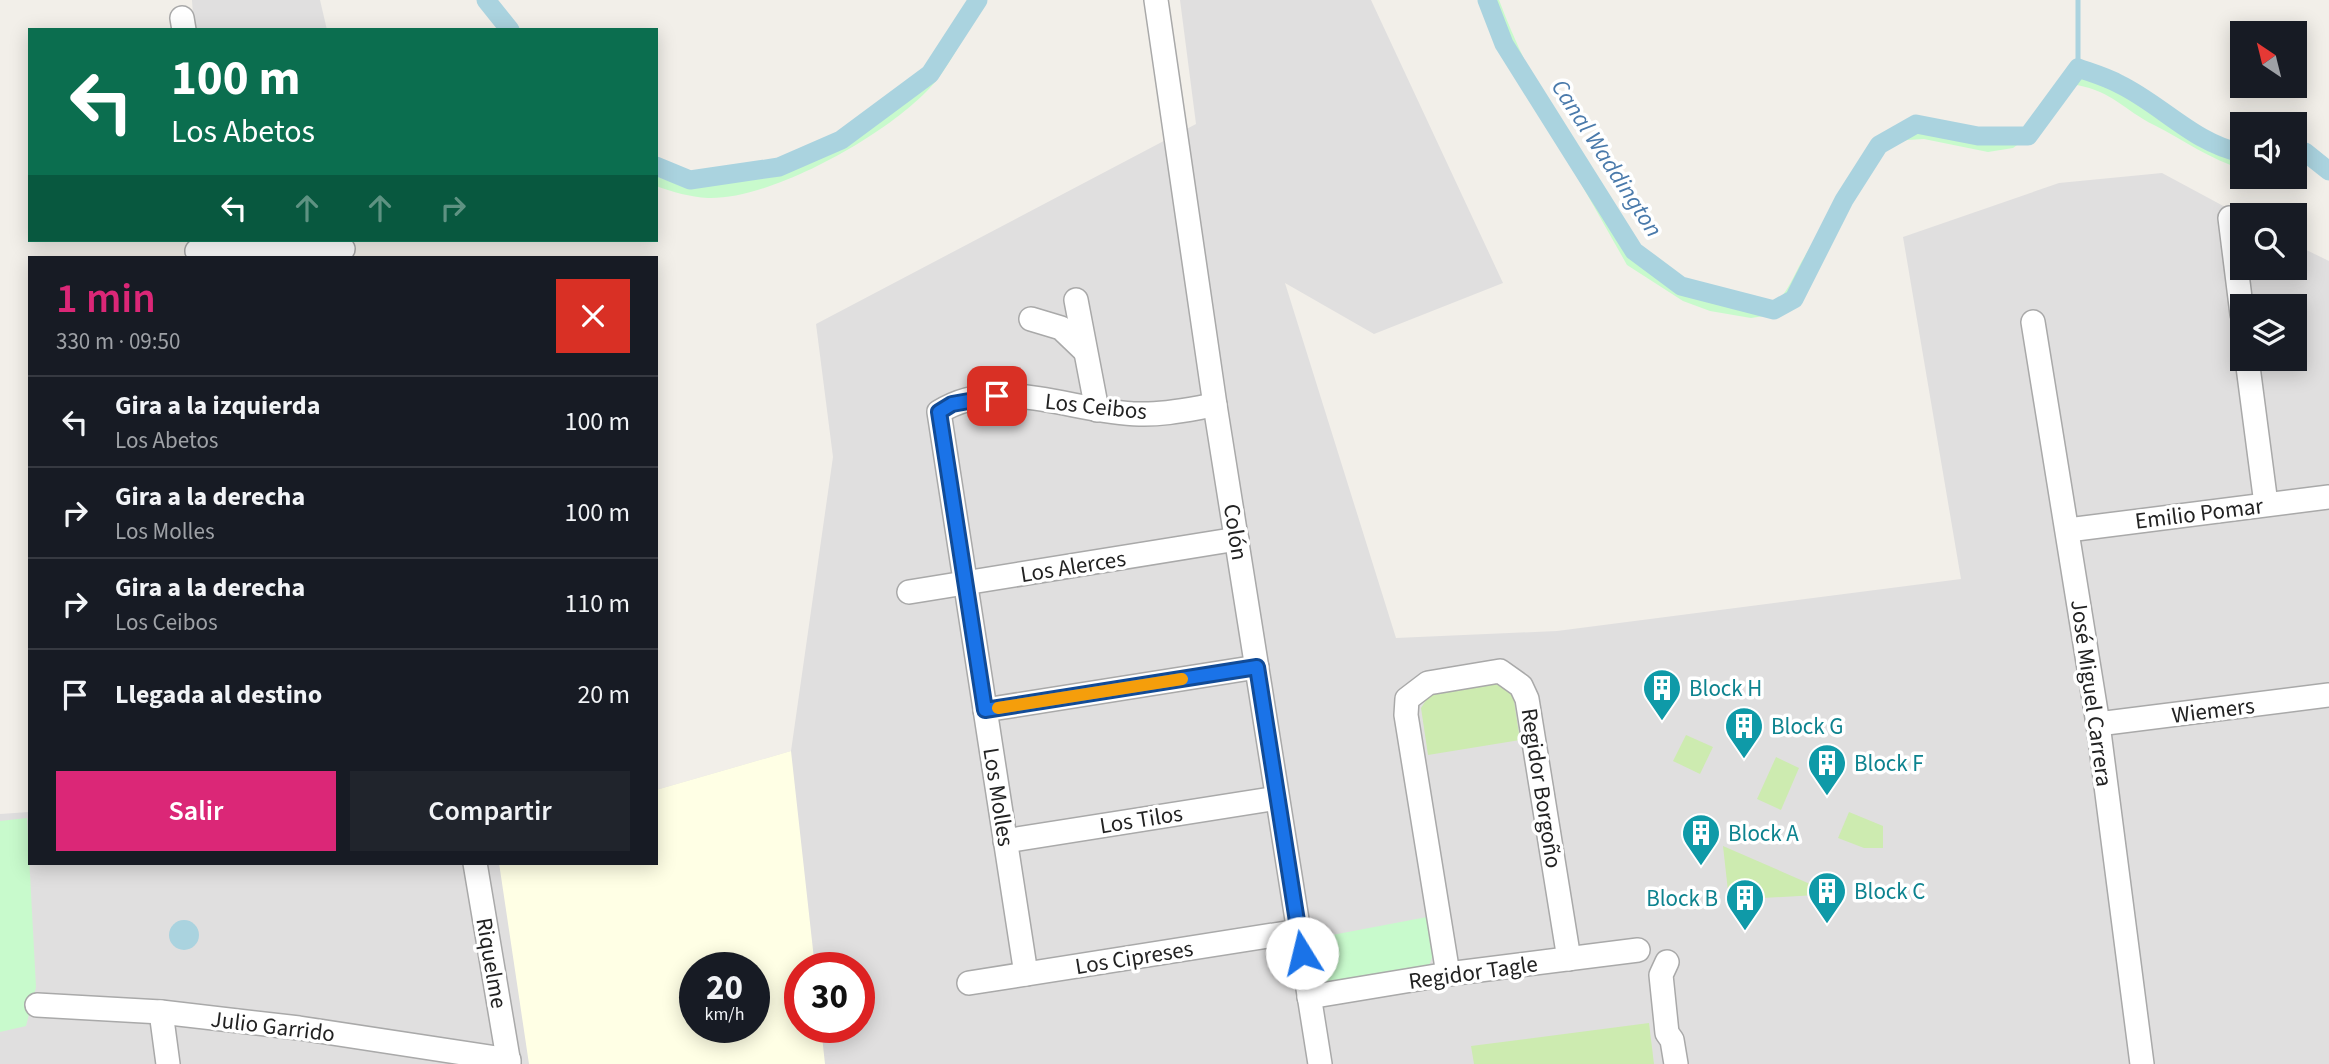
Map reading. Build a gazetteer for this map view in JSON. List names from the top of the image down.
{
  "streets": {
    "street": [
      "Los Ceibos",
      "Emilio Pomar",
      "Colón",
      "Los Alerces",
      "José Miguel Carrera",
      "Wiemers",
      "Regidor Borgoño",
      "Los Molles",
      "Los Tilos",
      "Los Cipreses",
      "Riquelme",
      "Regidor Tagle",
      "Julio Garrido"
    ]
  },
  "crossings": [
    ["Los Ceibos", "Colón"],
    ["Los Ceibos", "Los Molles"],
    ["Emilio Pomar", "José Miguel Carrera"],
    ["Colón", "Los Alerces"],
    ["Colón", "Los Tilos"],
    ["Colón", "Los Cipreses"],
    ["Colón", "Regidor Tagle"],
    ["Los Alerces", "Los Molles"],
    ["José Miguel Carrera", "Wiemers"],
    ["Regidor Borgoño", "Regidor Tagle"],
    ["Los Molles", "Los Tilos"],
    ["Los Molles", "Los Cipreses"],
    ["Riquelme", "Julio Garrido"]
  ],
  "water": ["Canal Waddington"],
  "places": {
    "building": [
      "Block H",
      "Block G",
      "Block F",
      "Block A",
      "Block C",
      "Block B"
    ]
  },
  "north": "top left",
  "page": {
    "turn": ["100 m", "Los Abetos"],
    "heading": ["1 min", "330 m · 09:50"],
    "list": [
      {
        "name": "Gira a la izquierda",
        "note": "Los Abetos",
        "value": "100 m"
      },
      {
        "name": "Gira a la derecha",
        "note": "Los Molles",
        "value": "100 m"
      },
      {
        "name": "Gira a la derecha",
        "note": "Los Ceibos",
        "value": "110 m"
      },
      {
        "name": "Llegada al destino",
        "value": "20 m"
      }
    ],
    "buttons": ["Salir", "Compartir"],
    "speed": "20 km/h",
    "limit": "30"
  }
}
